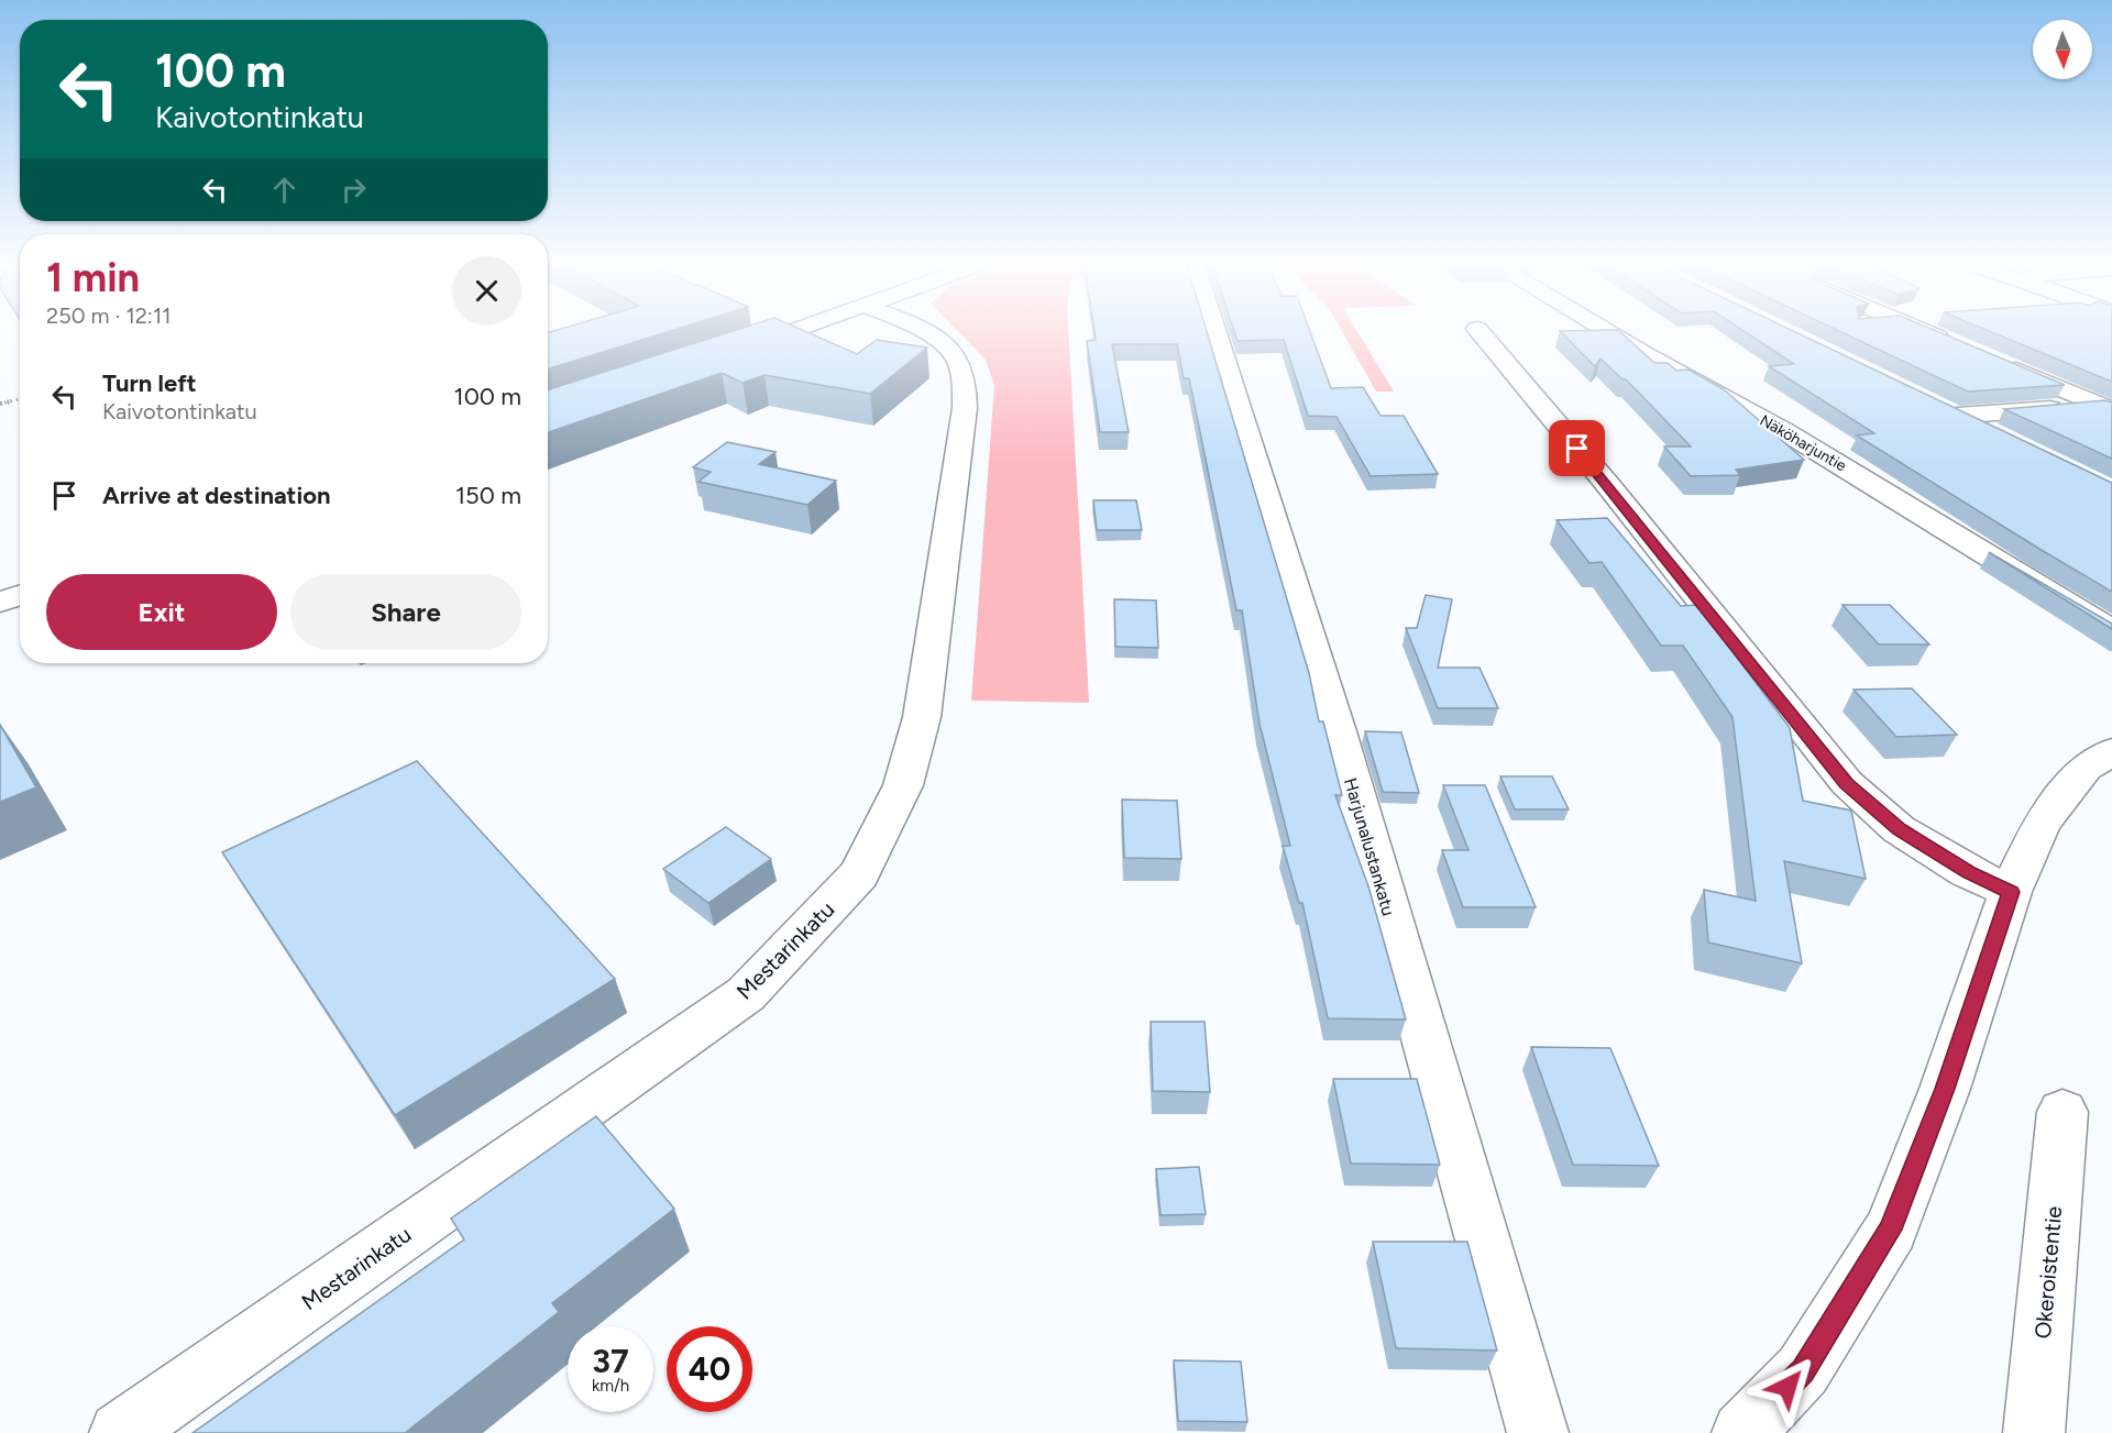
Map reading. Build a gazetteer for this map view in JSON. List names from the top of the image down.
{
  "streets": {
    "street": [
      "Näköharjuntie",
      "Harjunalustankatu",
      "Mestarinkatu",
      "Okeroistentie"
    ]
  },
  "north": "bottom",
  "page": {
    "turn": ["100 m", "Kaivotontinkatu"],
    "heading": ["1 min", "250 m · 12:11"],
    "list": [
      {
        "name": "Turn left",
        "note": "Kaivotontinkatu",
        "value": "100 m"
      },
      {
        "name": "Arrive at destination",
        "value": "150 m"
      }
    ],
    "buttons": ["Exit", "Share"],
    "speed": "37 km/h",
    "limit": "40"
  }
}
